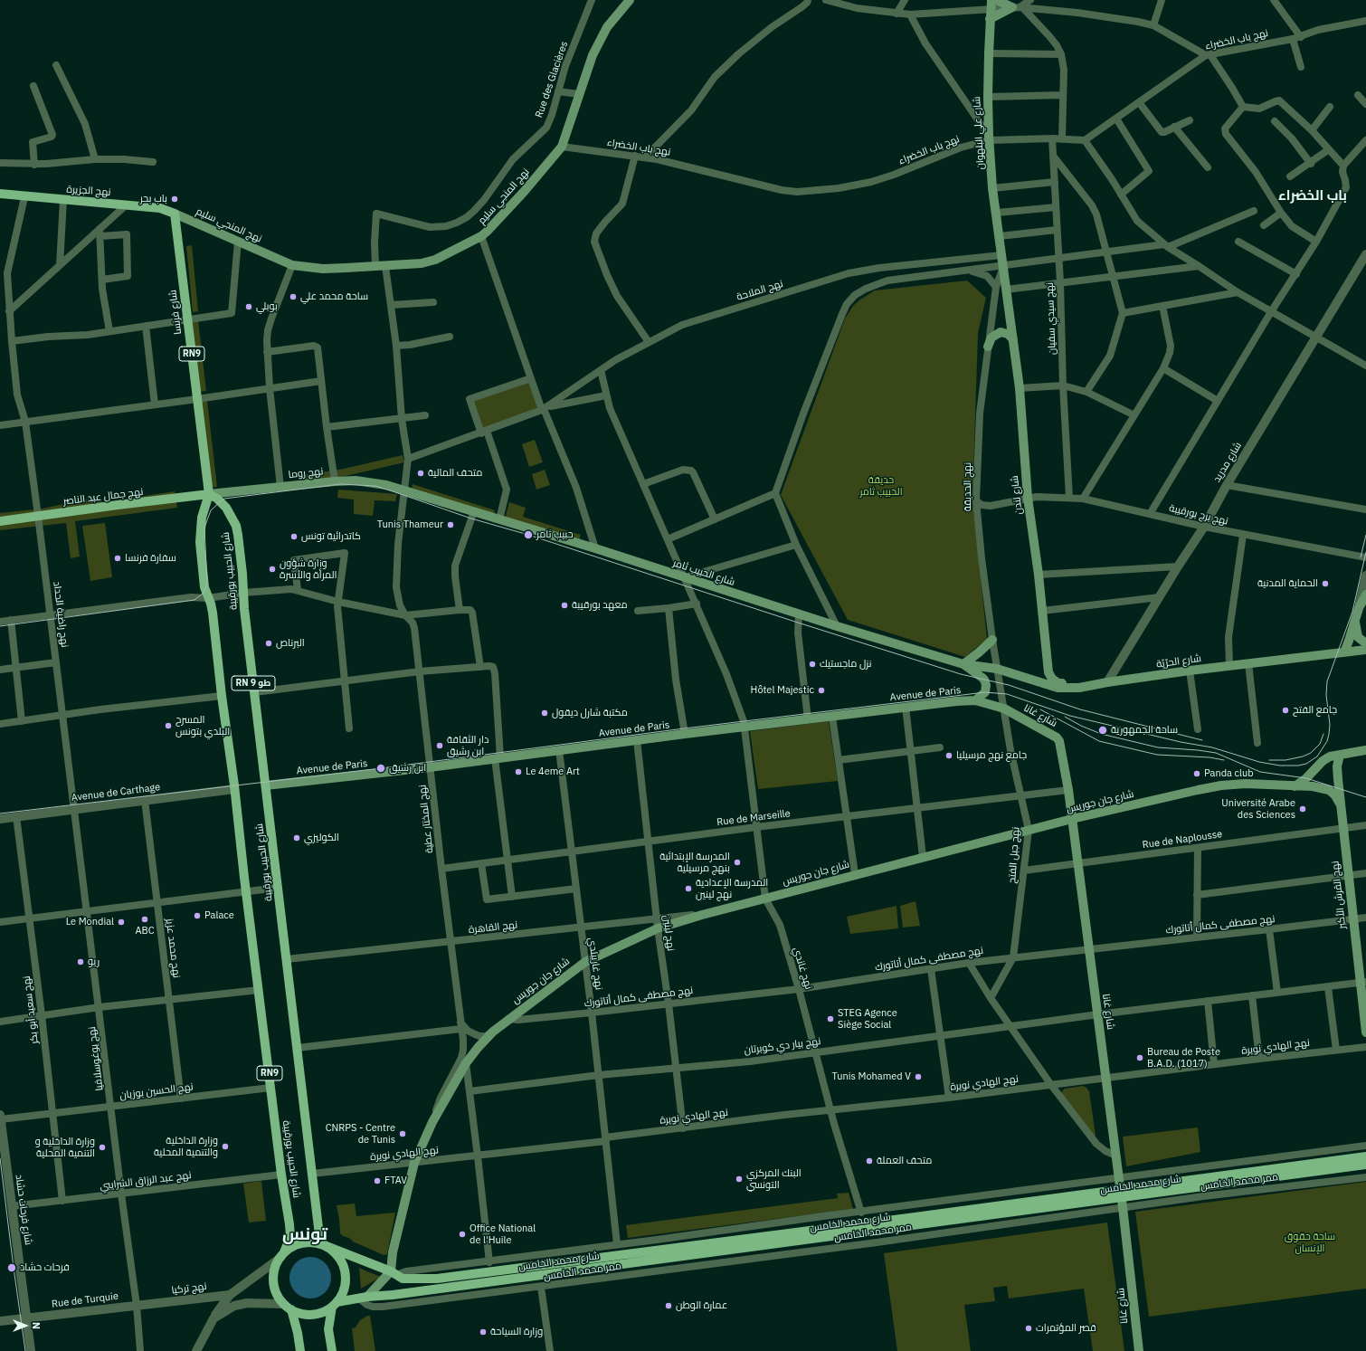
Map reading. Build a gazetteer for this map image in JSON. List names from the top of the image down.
{
  "streets": {
    "main road": [
      "شارع علي البلهوان",
      "نهج الجزيرة",
      "نهج المنجي سليم",
      "شارع فرنسا",
      "RN9",
      "نهج روما",
      "شارع لندن",
      "نهج جمال عبد الناصر",
      "شارع الحبيب بورقيبة",
      "شارع الحبيب ثامر",
      "شارع الحرّيّة",
      "RN 9 طو",
      "Avenue de Paris",
      "شارع غانا",
      "شارع جان جوريس",
      "نهج القرش الأكبر",
      "شارع محمد الخامس"
    ],
    "street": [
      "نهج باب الخضراء",
      "Rue des Glacières",
      "نهج الملاحة",
      "نهج سيدي سفيان",
      "شارع مدريد",
      "نهج الحديقة",
      "نهج برج بورقيبة",
      "نهج راضية الحداد",
      "Avenue de Carthage",
      "Rue de Marseille",
      "نهج المختار عطية",
      "Rue de Naplousse",
      "نهج جبل الفتح",
      "نهج مصطفى كمال أتاتورك",
      "نهج القاهرة",
      "نهج لينين",
      "نهج محمد عزيز",
      "نهج غاريبلدي",
      "نهج غاندي",
      "نهج سعيد أبو بكر",
      "نهج بيار دي كوبرتان",
      "نهج الهادي نويرة",
      "نهج يوغوسلافيا",
      "نهج الحسين بوزيان",
      "نهج عبد الرزاق الشرايبي",
      "ممر محمد الخامس",
      "شارع فرحات حشاد",
      "نهج تركيا",
      "Rue de Turquie"
    ]
  },
  "crossings": [
    ["نهج باب الخضراء", "شارع علي البلهوان"],
    ["نهج باب الخضراء", "نهج المنجي سليم"],
    ["نهج باب الخضراء", "نهج سيدي سفيان"],
    ["Rue des Glacières", "نهج المنجي سليم"],
    ["شارع علي البلهوان", "نهج الملاحة"],
    ["شارع علي البلهوان", "نهج الحديقة"],
    ["شارع علي البلهوان", "شارع لندن"],
    ["نهج الجزيرة", "نهج المنجي سليم"],
    ["نهج الجزيرة", "شارع فرنسا"],
    ["نهج الجزيرة", "نهج راضية الحداد"],
    ["نهج المنجي سليم", "شارع فرنسا"],
    ["نهج المنجي سليم", "نهج المختار عطية"],
    ["نهج الملاحة", "نهج غاندي"],
    ["شارع فرنسا", "نهج روما"],
    ["شارع فرنسا", "نهج جمال عبد الناصر"],
    ["شارع فرنسا", "شارع الحبيب بورقيبة"],
    ["نهج سيدي سفيان", "نهج برج بورقيبة"],
    ["RN9", "شارع الحبيب بورقيبة"],
    ["RN9", "شارع محمد الخامس"],
    ["شارع مدريد", "نهج برج بورقيبة"],
    ["شارع مدريد", "شارع الحرّيّة"],
    ["نهج روما", "نهج جمال عبد الناصر"],
    ["نهج روما", "شارع الحبيب بورقيبة"],
    ["نهج روما", "شارع الحبيب ثامر"],
    ["نهج روما", "نهج المختار عطية"],
    ["نهج الحديقة", "شارع لندن"],
    ["نهج الحديقة", "نهج برج بورقيبة"],
    ["نهج الحديقة", "شارع الحبيب ثامر"],
    ["نهج الحديقة", "شارع الحرّيّة"],
    ["نهج الحديقة", "Avenue de Paris"],
    ["نهج الحديقة", "شارع غانا"],
    ["نهج الحديقة", "نهج جبل الفتح"],
    ["شارع لندن", "نهج برج بورقيبة"],
    ["شارع لندن", "شارع الحرّيّة"],
    ["نهج جمال عبد الناصر", "شارع الحبيب بورقيبة"],
    ["نهج جمال عبد الناصر", "نهج راضية الحداد"],
    ["شارع الحبيب بورقيبة", "Avenue de Paris"],
    ["شارع الحبيب بورقيبة", "Avenue de Carthage"],
    ["شارع الحبيب بورقيبة", "نهج القاهرة"],
    ["شارع الحبيب بورقيبة", "نهج الهادي نويرة"],
    ["شارع الحبيب بورقيبة", "نهج الحسين بوزيان"],
    ["شارع الحبيب بورقيبة", "نهج عبد الرزاق الشرايبي"],
    ["شارع الحبيب بورقيبة", "شارع محمد الخامس"],
    ["شارع الحبيب ثامر", "شارع الحرّيّة"],
    ["شارع الحبيب ثامر", "نهج المختار عطية"],
    ["شارع الحبيب ثامر", "نهج غاندي"],
    ["نهج راضية الحداد", "Avenue de Carthage"],
    ["نهج راضية الحداد", "نهج يوغوسلافيا"],
    ["Avenue de Paris", "شارع غانا"],
    ["Avenue de Paris", "نهج المختار عطية"],
    ["Avenue de Paris", "نهج جبل الفتح"],
    ["Avenue de Paris", "نهج لينين"],
    ["Avenue de Paris", "نهج غاريبلدي"],
    ["Avenue de Paris", "نهج غاندي"],
    ["شارع غانا", "شارع جان جوريس"],
    ["شارع غانا", "Rue de Marseille"],
    ["شارع غانا", "Rue de Naplousse"],
    ["شارع غانا", "نهج جبل الفتح"],
    ["شارع غانا", "نهج مصطفى كمال أتاتورك"],
    ["شارع غانا", "نهج بيار دي كوبرتان"],
    ["شارع غانا", "نهج الهادي نويرة"],
    ["شارع غانا", "ممر محمد الخامس"],
    ["شارع غانا", "شارع محمد الخامس"],
    ["Avenue de Carthage", "نهج محمد عزيز"],
    ["Avenue de Carthage", "نهج سعيد أبو بكر"],
    ["Avenue de Carthage", "نهج يوغوسلافيا"],
    ["شارع جان جوريس", "نهج المختار عطية"],
    ["شارع جان جوريس", "نهج جبل الفتح"],
    ["شارع جان جوريس", "نهج القرش الأكبر"],
    ["شارع جان جوريس", "نهج مصطفى كمال أتاتورك"],
    ["شارع جان جوريس", "نهج القاهرة"],
    ["شارع جان جوريس", "نهج لينين"],
    ["شارع جان جوريس", "نهج غاريبلدي"],
    ["شارع جان جوريس", "نهج غاندي"],
    ["شارع جان جوريس", "نهج الهادي نويرة"],
    ["شارع جان جوريس", "شارع محمد الخامس"],
    ["Rue de Marseille", "نهج المختار عطية"],
    ["Rue de Marseille", "نهج جبل الفتح"],
    ["Rue de Marseille", "نهج لينين"],
    ["Rue de Marseille", "نهج غاريبلدي"],
    ["Rue de Marseille", "نهج غاندي"],
    ["نهج المختار عطية", "نهج القاهرة"],
    ["Rue de Naplousse", "نهج جبل الفتح"],
    ["Rue de Naplousse", "نهج القرش الأكبر"],
    ["نهج جبل الفتح", "نهج مصطفى كمال أتاتورك"],
    ["نهج القرش الأكبر", "نهج مصطفى كمال أتاتورك"],
    ["نهج القرش الأكبر", "نهج بيار دي كوبرتان"],
    ["نهج مصطفى كمال أتاتورك", "نهج لينين"],
    ["نهج مصطفى كمال أتاتورك", "نهج غاريبلدي"],
    ["نهج مصطفى كمال أتاتورك", "نهج غاندي"],
    ["نهج القاهرة", "نهج لينين"],
    ["نهج القاهرة", "نهج غاريبلدي"],
    ["نهج لينين", "نهج بيار دي كوبرتان"],
    ["نهج لينين", "نهج الهادي نويرة"],
    ["نهج محمد عزيز", "نهج الحسين بوزيان"],
    ["نهج غاريبلدي", "نهج بيار دي كوبرتان"],
    ["نهج غاريبلدي", "نهج الهادي نويرة"],
    ["نهج غاريبلدي", "شارع محمد الخامس"],
    ["نهج غاندي", "نهج بيار دي كوبرتان"],
    ["نهج غاندي", "نهج الهادي نويرة"],
    ["نهج غاندي", "شارع محمد الخامس"],
    ["نهج سعيد أبو بكر", "نهج الحسين بوزيان"],
    ["نهج سعيد أبو بكر", "نهج عبد الرزاق الشرايبي"],
    ["نهج يوغوسلافيا", "نهج الحسين بوزيان"],
    ["نهج يوغوسلافيا", "نهج عبد الرزاق الشرايبي"],
    ["نهج يوغوسلافيا", "Rue de Turquie"],
    ["نهج الحسين بوزيان", "شارع فرحات حشاد"],
    ["نهج عبد الرزاق الشرايبي", "شارع فرحات حشاد"],
    ["ممر محمد الخامس", "شارع محمد الخامس"],
    ["شارع فرحات حشاد", "Rue de Turquie"],
    ["نهج تركيا", "Rue de Turquie"]
  ],
  "districts": ["باب الخضراء", "تونس"],
  "parks": ["حديقة الحبيب ثامر", "ساحة حقوق الإنسان"],
  "places": [
    "باب بحر",
    "ساحة محمد علي",
    "بوبلي",
    "متحف المالية",
    "Tunis Thameur",
    "حبيب ثامر",
    "كاتدرائية تونس",
    "سفارة فرنسا",
    "وزارة شؤون المرأة والأسرة",
    "الحماية المدنية",
    "معهد بورقيبة",
    "البرناص",
    "نزل ماجستيك",
    "Hôtel Majestic",
    "جامع الفتح",
    "مكتبة شارل ديقول",
    "المسرح البلدي بتونس",
    "ساحة الجمهورية",
    "دار الثقافة ابن رشيق",
    "جامع نهج مرسيليا",
    "ابن رشيق",
    "Le 4eme Art",
    "Panda club",
    "Université Arabe des Sciences",
    "الكوليزي",
    "المدرسة الإبتدائية بنهج مرسيلية",
    "المدرسة الإعدادية نهج لينين",
    "Palace",
    "ABC",
    "Le Mondial",
    "ريو",
    "STEG Agence Siège Social",
    "Bureau de Poste B.A.D. (1017)",
    "Tunis Mohamed V",
    "CNRPS - Centre de Tunis",
    "وزارة الداخلية والتنمية المحلية",
    "وزارة الداخلية و التنمية المحلية",
    "متحف العملة",
    "البنك المركزي التونسي",
    "FTAV",
    "Office National de l'Huile",
    "فرحات حشاد",
    "عمارة الوطن",
    "قصر المؤتمرات",
    "وزارة السياحة"
  ],
  "north": "right"
}
